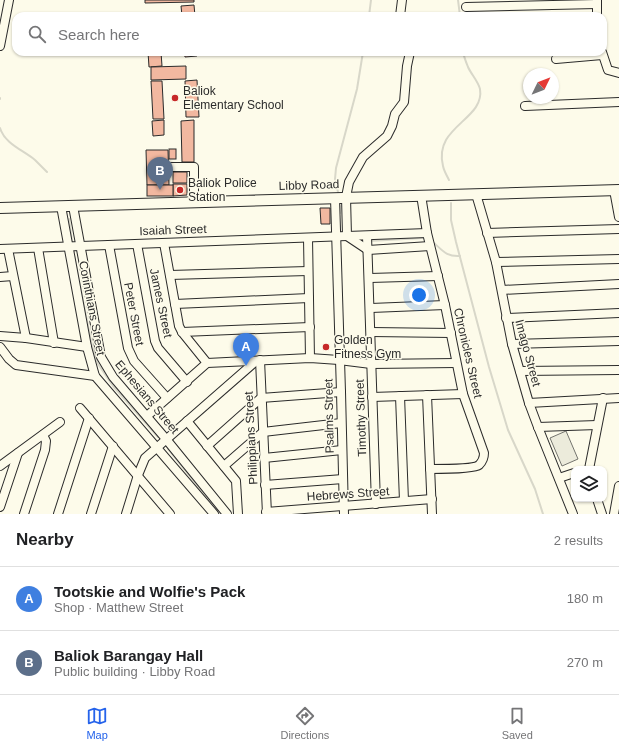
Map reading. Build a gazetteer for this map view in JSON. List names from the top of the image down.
{
  "streets": {
    "main road": ["Libby Road"],
    "street": [
      "Isaiah Street",
      "James Street",
      "Corinthians Street",
      "Peter Street",
      "Chronicles Street",
      "Imago Street",
      "Ephesians Street",
      "Psalms Street",
      "Timothy Street",
      "Philippians Street",
      "Hebrews Street"
    ]
  },
  "crossings": [
    ["Libby Road", "Corinthians Street"],
    ["Libby Road", "Chronicles Street"],
    ["Libby Road", "Imago Street"],
    ["Libby Road", "Ephesians Street"],
    ["Libby Road", "Psalms Street"],
    ["Isaiah Street", "James Street"],
    ["Isaiah Street", "Corinthians Street"],
    ["Isaiah Street", "Peter Street"],
    ["Isaiah Street", "Chronicles Street"],
    ["Isaiah Street", "Ephesians Street"],
    ["Isaiah Street", "Psalms Street"],
    ["Isaiah Street", "Timothy Street"],
    ["Psalms Street", "Hebrews Street"],
    ["Timothy Street", "Hebrews Street"],
    ["Philippians Street", "Hebrews Street"]
  ],
  "places": ["Baliok Elementary School", "Baliok Police Station", "Golden Fitness Gym"],
  "north": "top right",
  "page": {
    "search": "Search here",
    "pins": ["B", "A"],
    "heading": ["Nearby", "2 results"],
    "list": [
      {
        "mark": "A",
        "name": "Tootskie and Wolfie's Pack",
        "note": "Shop · Matthew Street",
        "value": "180 m"
      },
      {
        "mark": "B",
        "name": "Baliok Barangay Hall",
        "note": "Public building · Libby Road",
        "value": "270 m"
      }
    ],
    "nav": ["Map", "Directions", "Saved"]
  }
}
